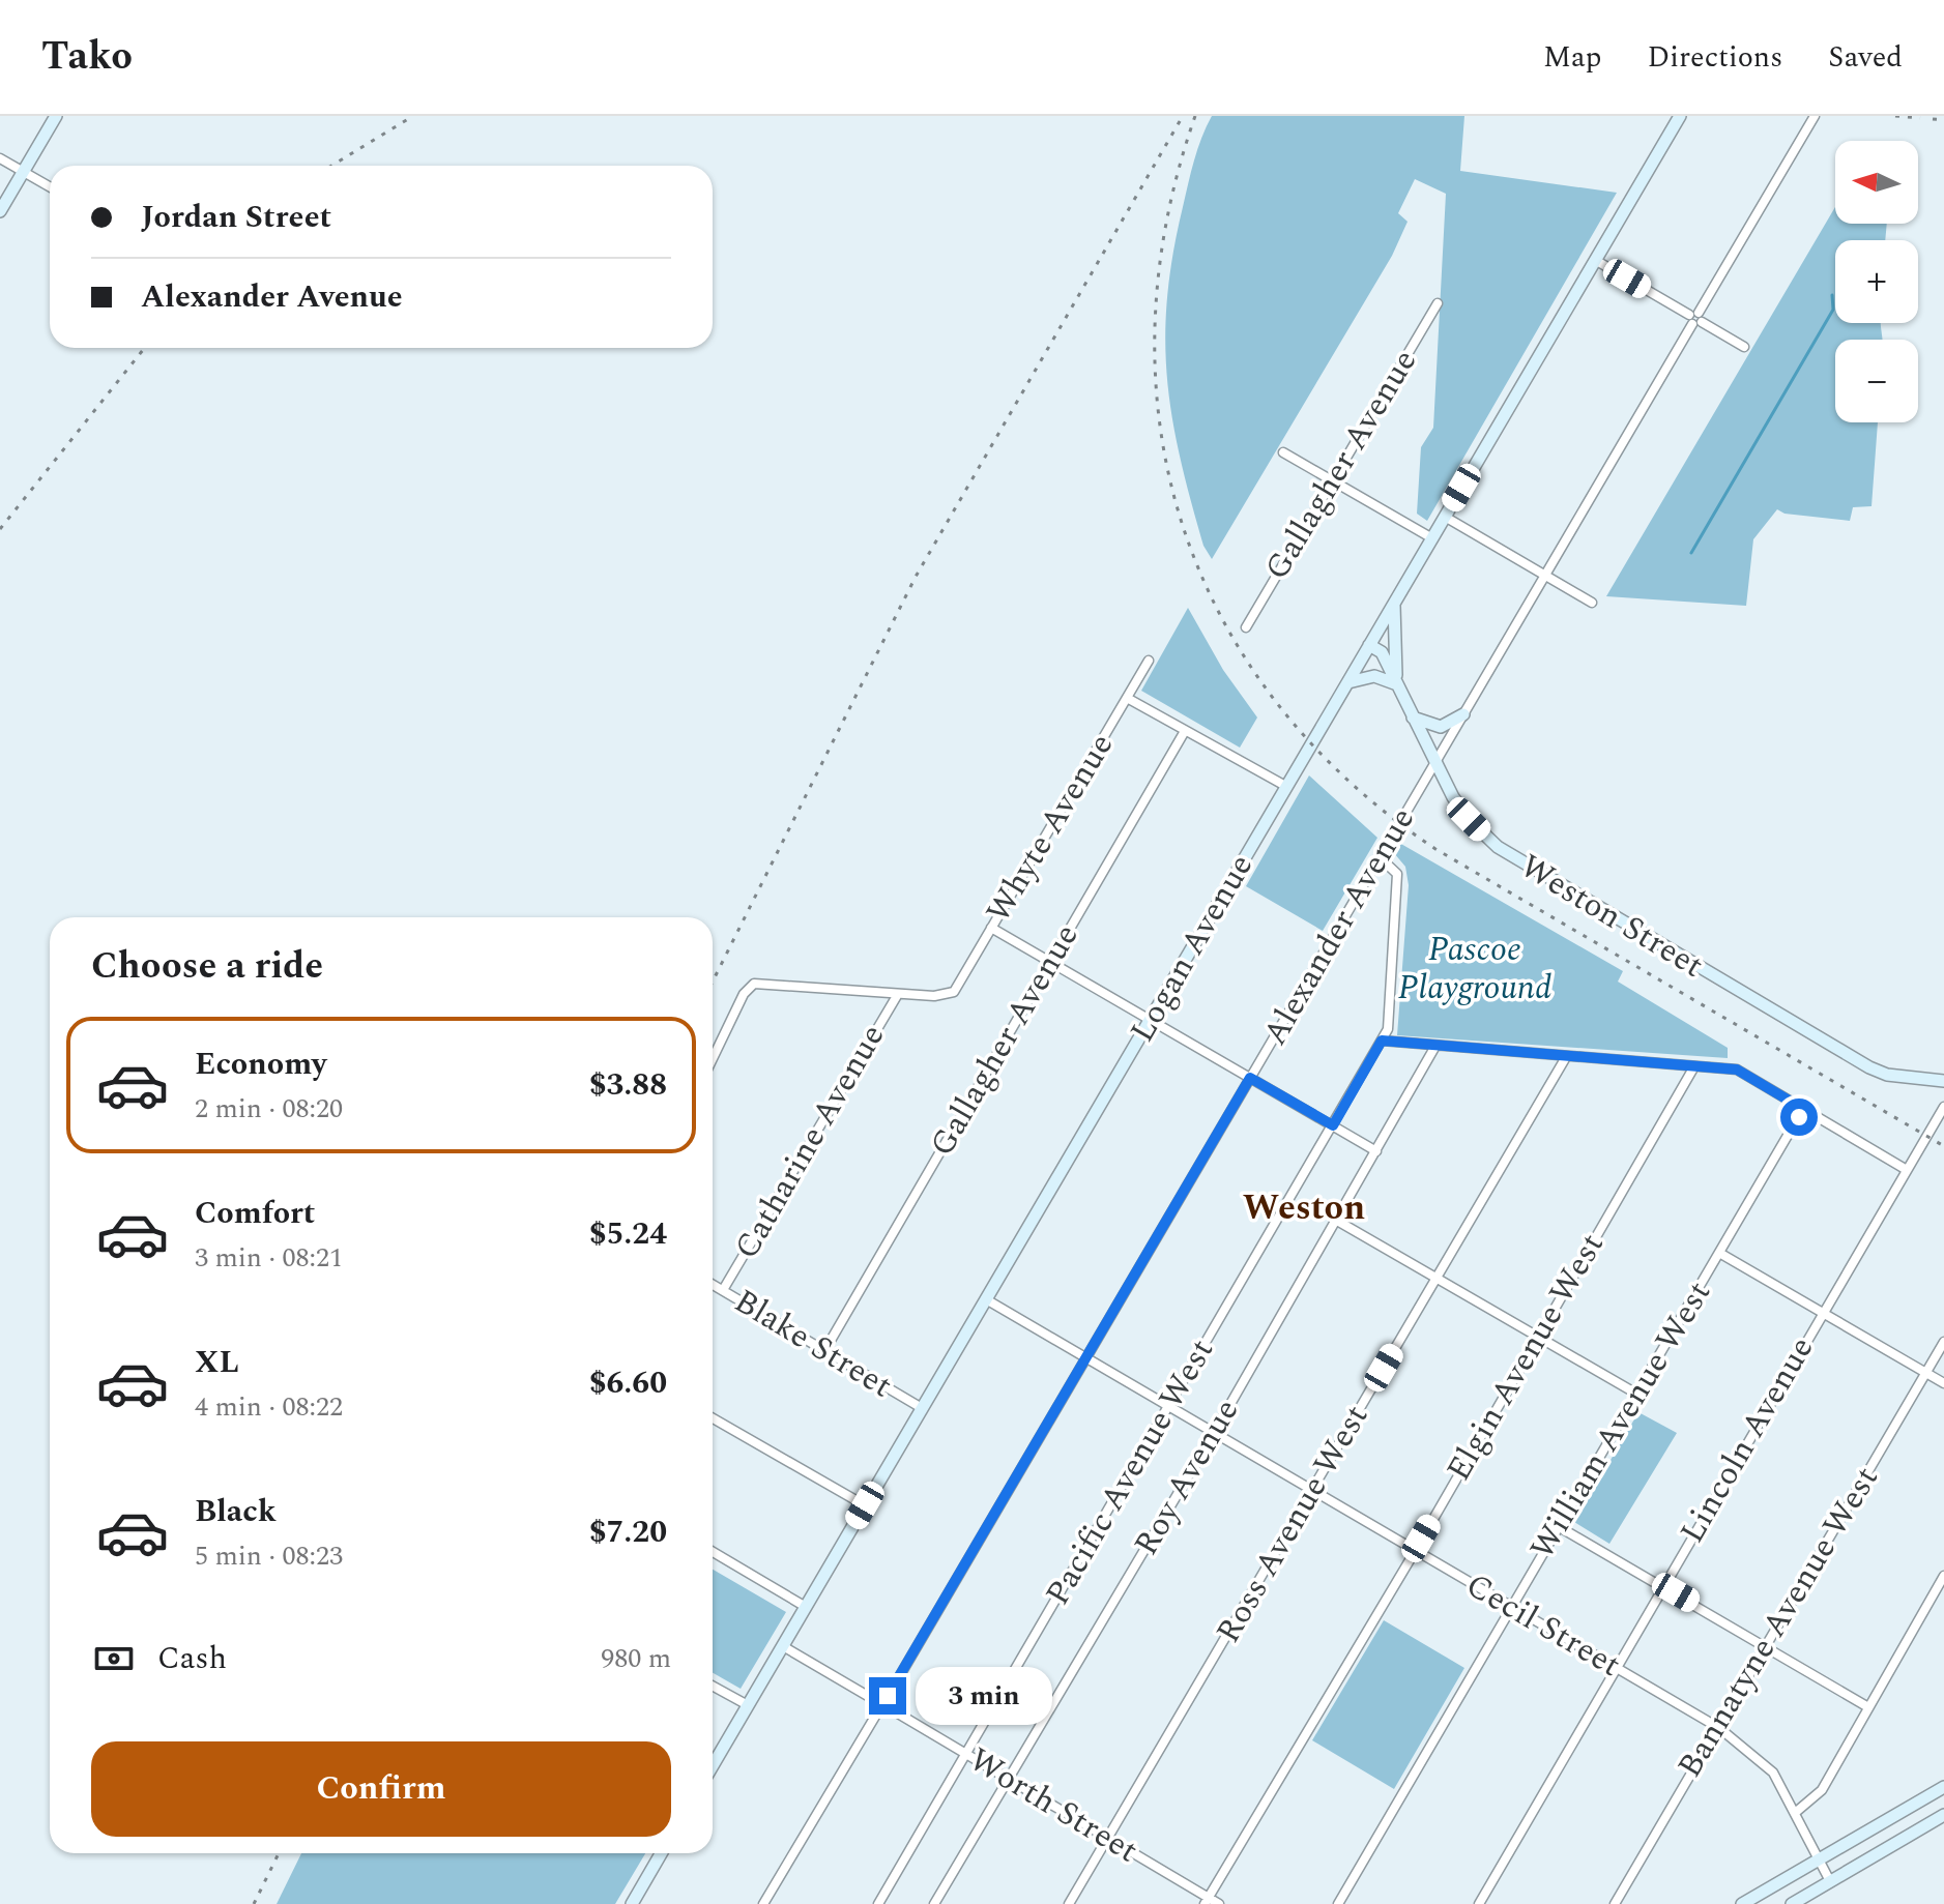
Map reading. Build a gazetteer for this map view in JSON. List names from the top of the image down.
{
  "streets": {
    "main road": ["Weston Street", "Logan Avenue"],
    "street": [
      "Gallagher Avenue",
      "Whyte Avenue",
      "Alexander Avenue",
      "Catharine Avenue",
      "Blake Street",
      "Elgin Avenue West",
      "William Avenue West",
      "Lincoln Avenue",
      "Pacific Avenue West",
      "Roy Avenue",
      "Ross Avenue West",
      "Bannatyne Avenue West",
      "Cecil Street",
      "Worth Street"
    ]
  },
  "crossings": [
    ["Gallagher Avenue", "Blake Street"],
    ["Whyte Avenue", "Catharine Avenue"],
    ["Weston Street", "Alexander Avenue"],
    ["Weston Street", "Logan Avenue"],
    ["Alexander Avenue", "Pacific Avenue West"],
    ["Alexander Avenue", "Cecil Street"],
    ["Alexander Avenue", "Worth Street"],
    ["Logan Avenue", "Blake Street"],
    ["Logan Avenue", "Cecil Street"],
    ["Logan Avenue", "Worth Street"],
    ["Catharine Avenue", "Blake Street"],
    ["Elgin Avenue West", "Cecil Street"],
    ["Elgin Avenue West", "Worth Street"],
    ["William Avenue West", "Cecil Street"],
    ["Lincoln Avenue", "Cecil Street"],
    ["Pacific Avenue West", "Cecil Street"],
    ["Pacific Avenue West", "Worth Street"],
    ["Roy Avenue", "Cecil Street"],
    ["Roy Avenue", "Worth Street"],
    ["Ross Avenue West", "Cecil Street"],
    ["Ross Avenue West", "Worth Street"],
    ["Bannatyne Avenue West", "Cecil Street"]
  ],
  "districts": ["Weston"],
  "parks": ["Pascoe Playground"],
  "north": "left",
  "page": {
    "header": "Tako",
    "nav": ["Map", "Directions", "Saved"],
    "map_buttons": ["+", "−"],
    "banner": ["Jordan Street", "Alexander Avenue"],
    "heading": "Choose a ride",
    "list": [
      {
        "name": "Economy",
        "note": "2 min · 08:20",
        "value": "$3.88"
      },
      {
        "name": "Comfort",
        "note": "3 min · 08:21",
        "value": "$5.24"
      },
      {
        "name": "XL",
        "note": "4 min · 08:22",
        "value": "$6.60"
      },
      {
        "name": "Black",
        "note": "5 min · 08:23",
        "value": "$7.20"
      }
    ],
    "pay": ["Cash", "980 m"],
    "bubble": "3 min",
    "buttons": "Confirm"
  }
}
